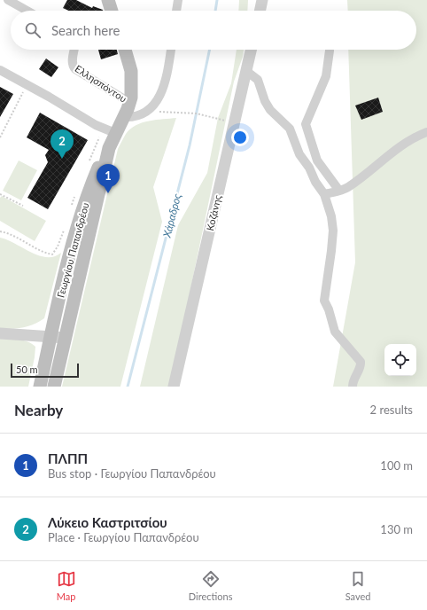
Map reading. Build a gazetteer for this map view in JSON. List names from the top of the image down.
{
  "streets": {
    "main road": ["Γεωργίου Παπανδρέου"],
    "street": ["Ελλησπόντου", "Κοζάνης"]
  },
  "water": ["Χάραδρος"],
  "scale_bar": "50 m",
  "page": {
    "search": "Search here",
    "pins": ["2", "1"],
    "scale": "50 m",
    "heading": ["Nearby", "2 results"],
    "list": [
      {
        "mark": "1",
        "name": "ΠΛΠΠ",
        "note": "Bus stop · Γεωργίου Παπανδρέου",
        "value": "100 m"
      },
      {
        "mark": "2",
        "name": "Λύκειο Καστριτσίου",
        "note": "Place · Γεωργίου Παπανδρέου",
        "value": "130 m"
      }
    ],
    "nav": ["Map", "Directions", "Saved"]
  }
}
